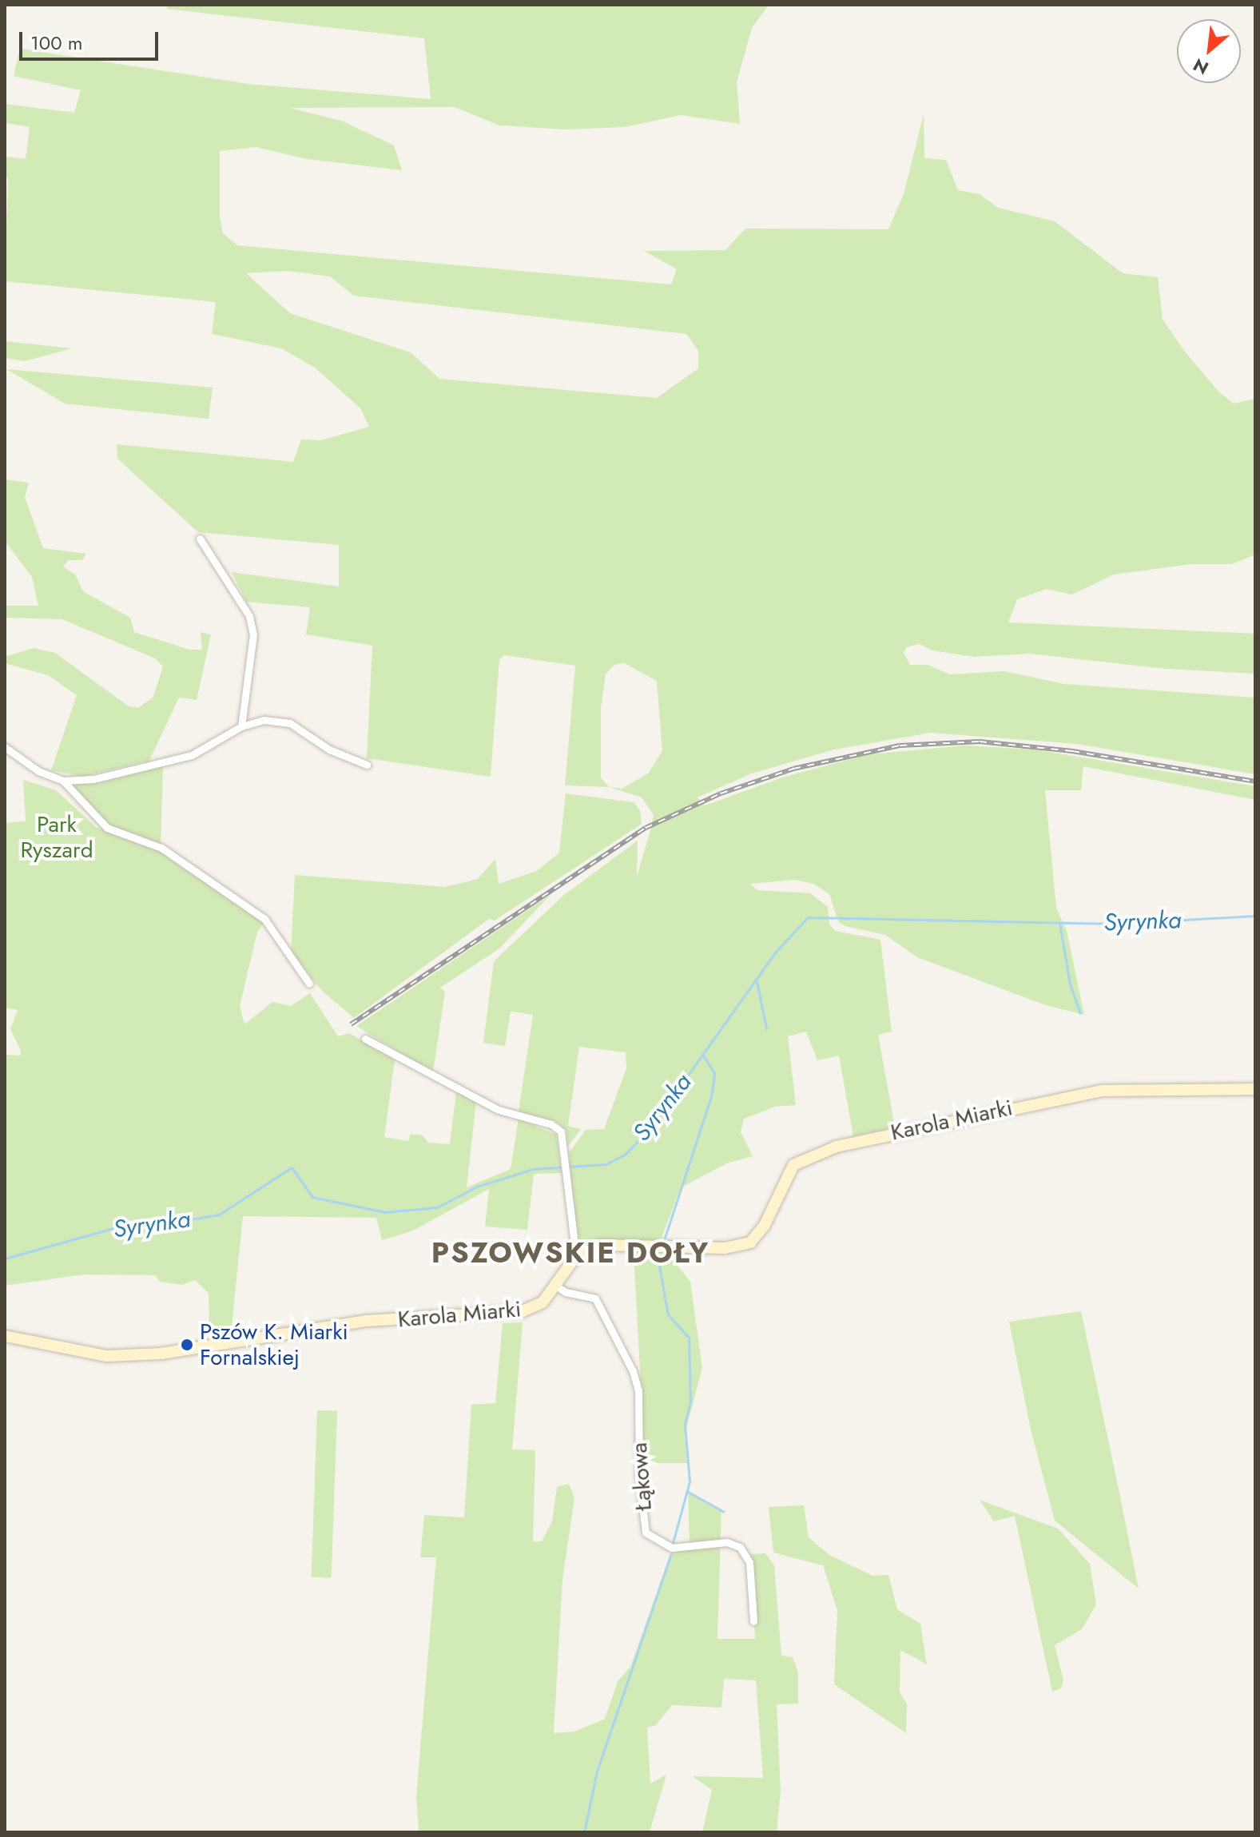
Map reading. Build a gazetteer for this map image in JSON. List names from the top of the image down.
{
  "streets": {
    "street": ["Karola Miarki", "Łąkowa"]
  },
  "crossings": [
    ["Karola Miarki", "Łąkowa"]
  ],
  "districts": ["PSZOWSKIE DOŁY"],
  "water": ["Syrynka"],
  "parks": ["Park Ryszard"],
  "places": ["Pszów K. Miarki Fornalskiej"],
  "scale_bar": "100 m",
  "north": "bottom left"
}
